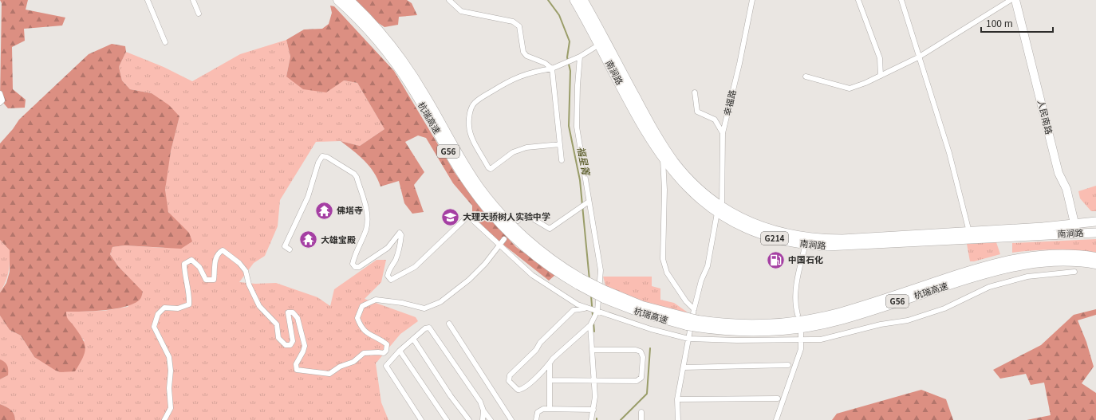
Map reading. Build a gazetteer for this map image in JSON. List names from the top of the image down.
{
  "streets": {
    "highway": [
      "南涧路",
      "杭瑞高速",
      "G56",
      "G214"
    ],
    "main road": ["人民南路"],
    "street": ["幸福路"]
  },
  "crossings": [
    ["南涧路", "幸福路"],
    ["南涧路", "人民南路"]
  ],
  "water": ["福星箐"],
  "places": {
    "temple": ["佛塔寺", "大雄宝殿"],
    "school or university": ["大理天骄树人实验中学"],
    "fuel station": ["中国石化"]
  },
  "scale_bar": "100 m"
}
